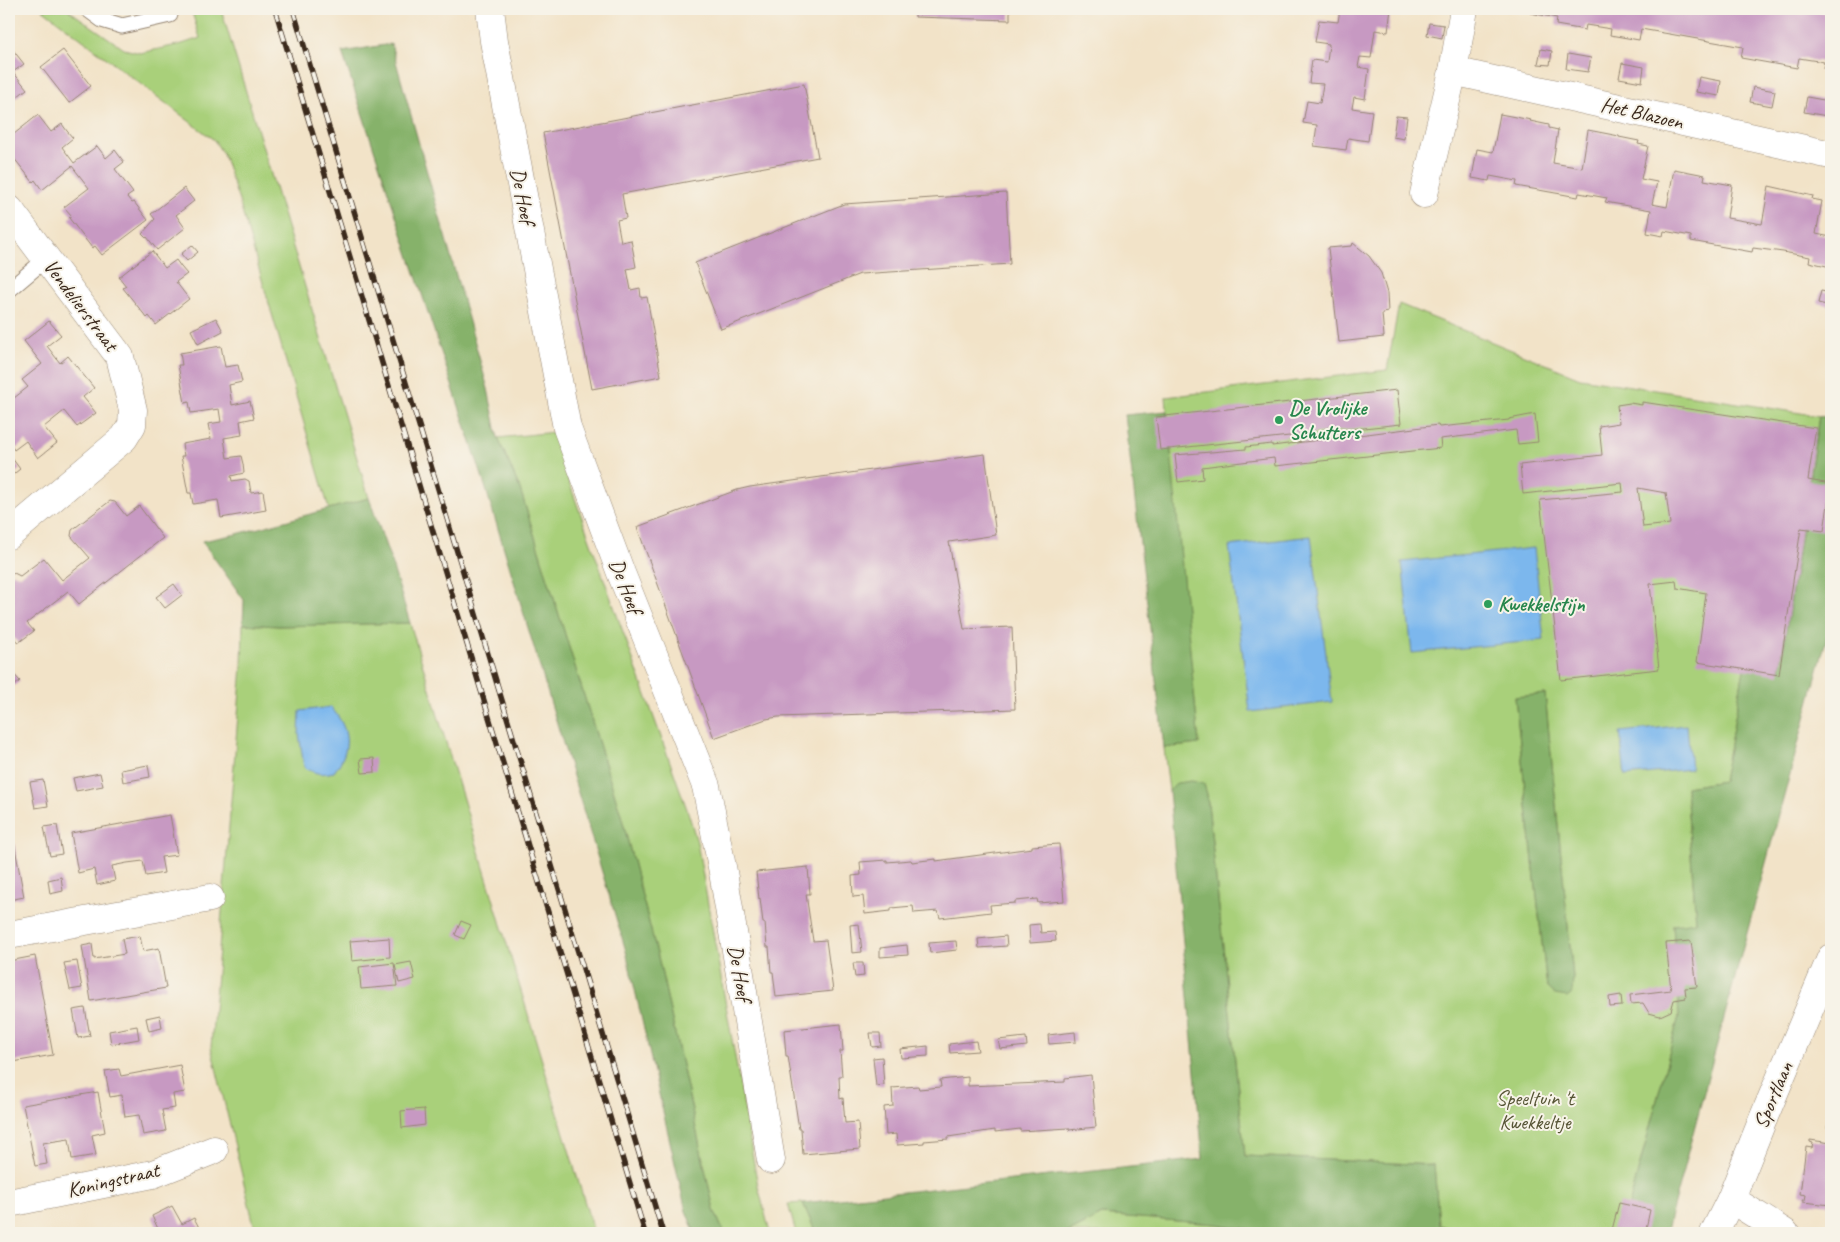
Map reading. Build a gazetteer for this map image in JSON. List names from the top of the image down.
{
  "streets": {
    "street": [
      "Het Blazoen",
      "De Hoef",
      "Vendelierstraat",
      "Sportlaan",
      "Koningstraat"
    ]
  },
  "parks": ["Speeltuin 't Kwekkeltje"],
  "places": ["De Vrolijke Schutters", "Kwekkelstijn"]
}
